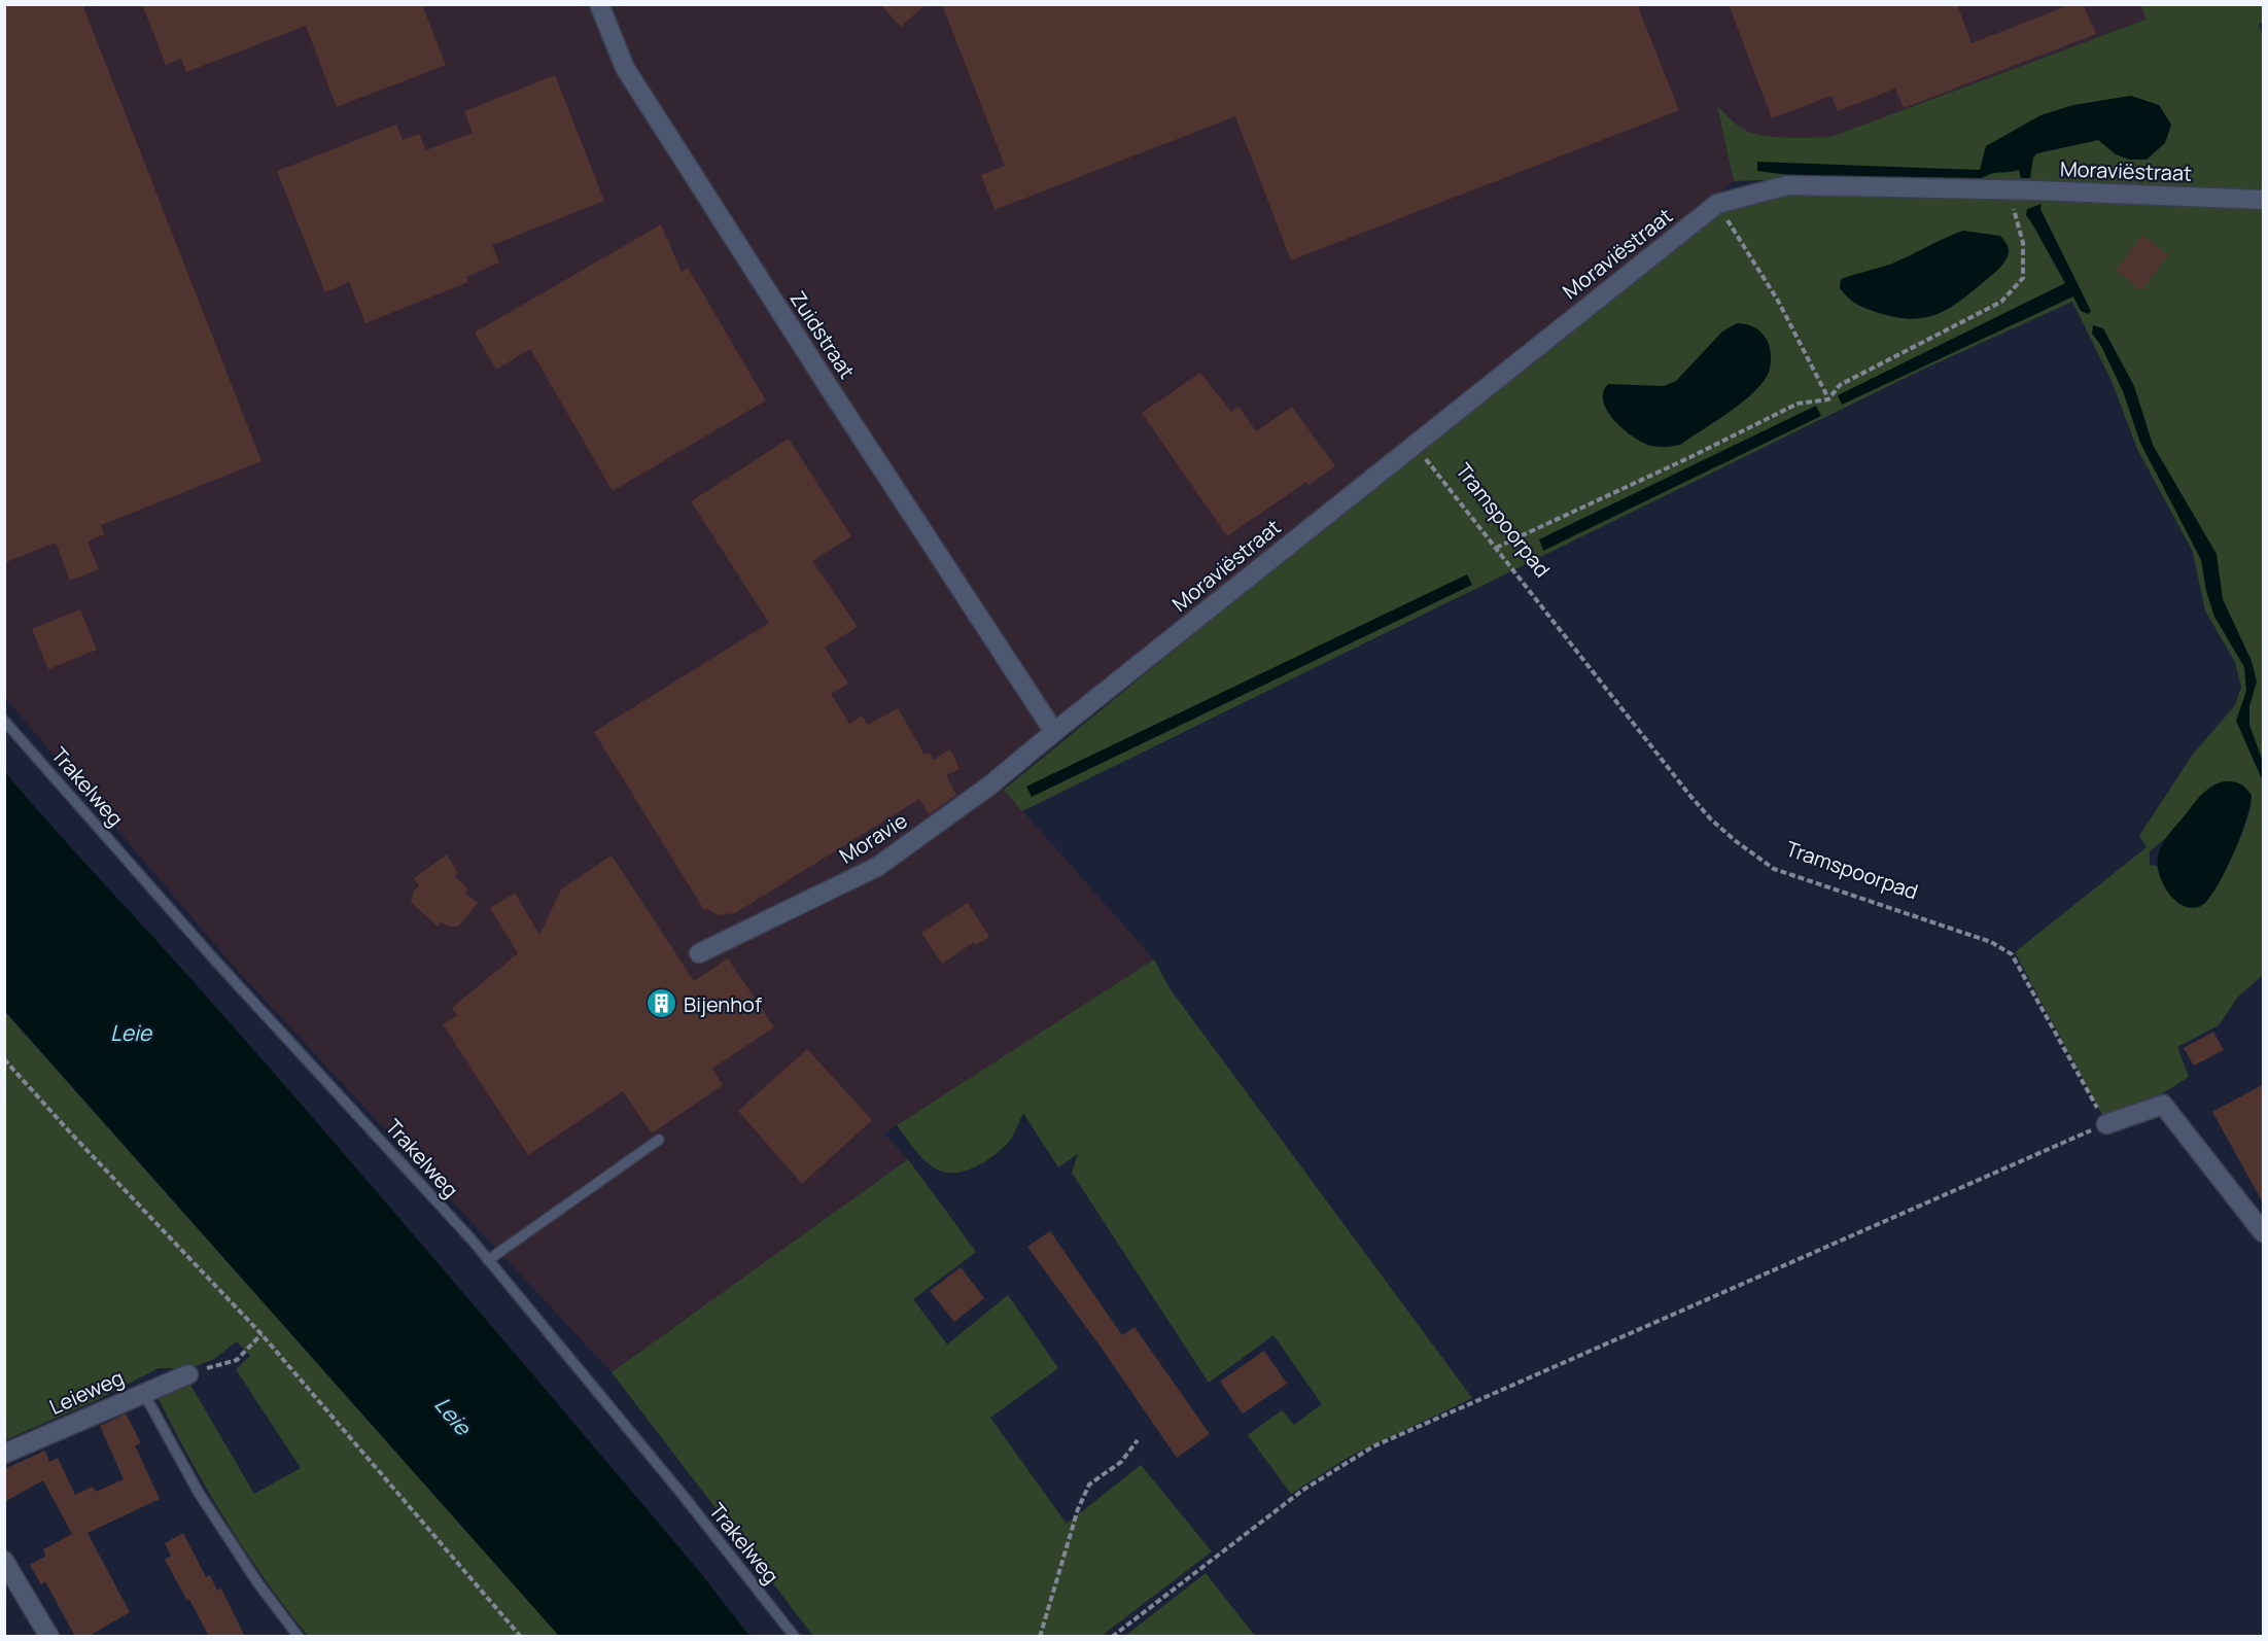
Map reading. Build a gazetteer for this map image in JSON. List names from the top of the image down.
{
  "streets": {
    "street": [
      "Moraviëstraat",
      "Zuidstraat",
      "Moravie",
      "Leieweg"
    ],
    "lane": ["Trakelweg"],
    "path": ["Tramspoorpad"]
  },
  "crossings": [
    ["Moraviëstraat", "Tramspoorpad"],
    ["Moraviëstraat", "Moravie"],
    ["Zuidstraat", "Moravie"]
  ],
  "water": ["Leie"],
  "places": {
    "building": ["Bijenhof"]
  }
}
